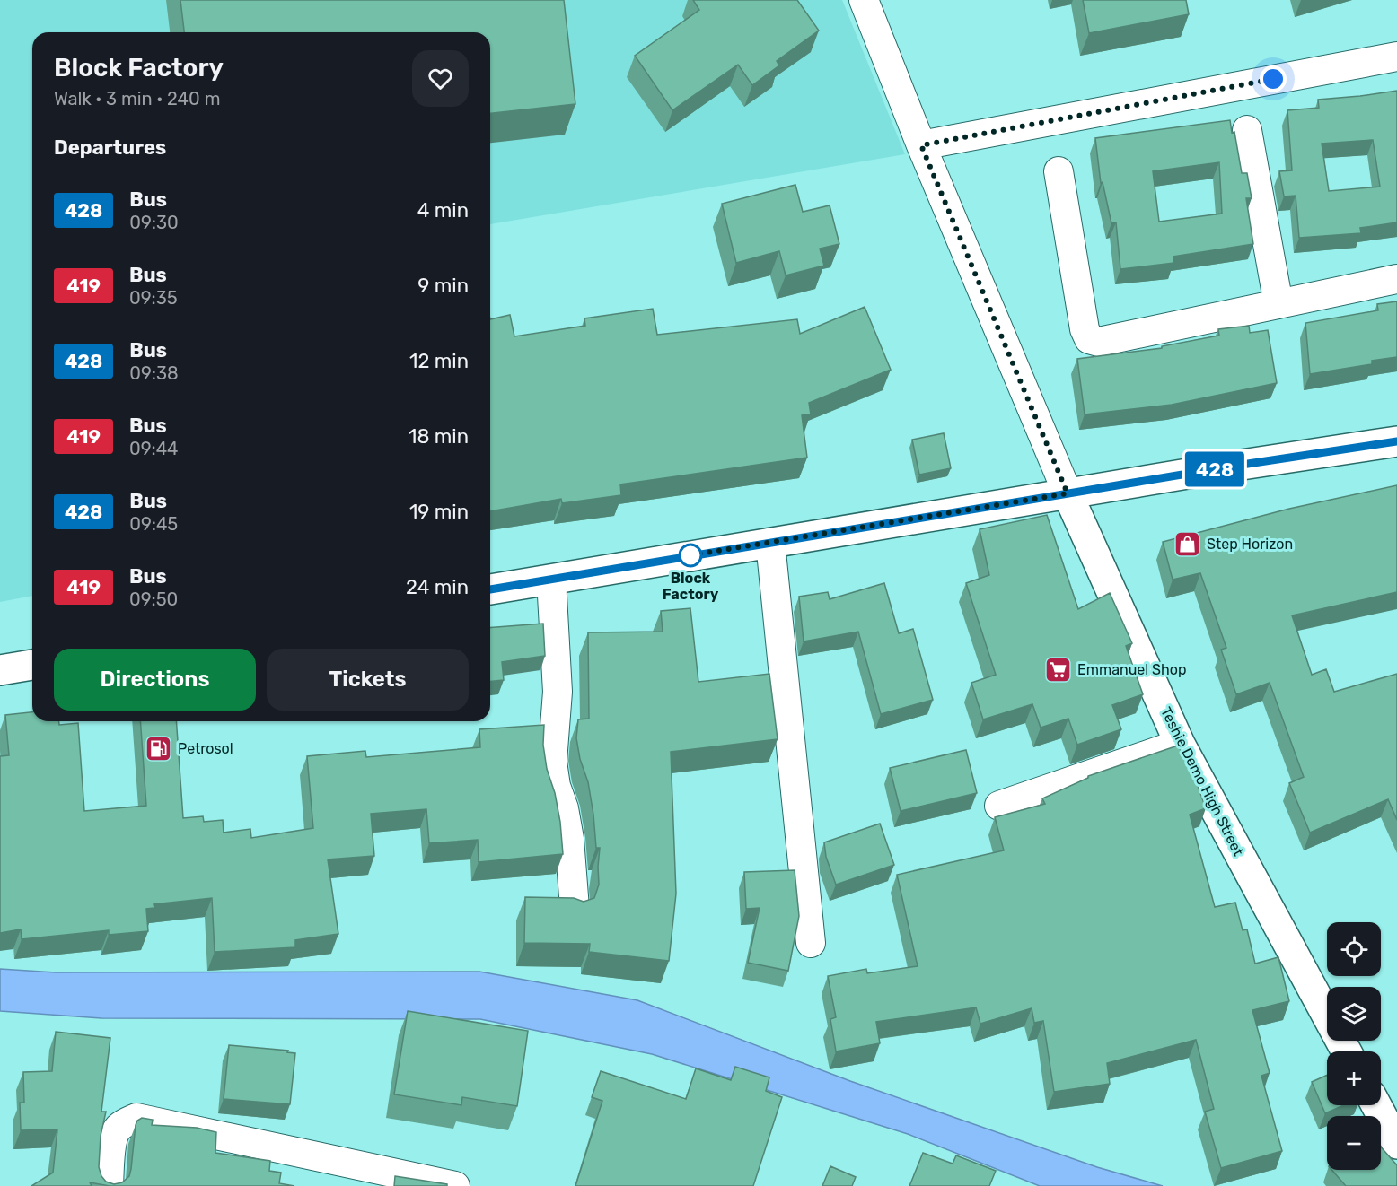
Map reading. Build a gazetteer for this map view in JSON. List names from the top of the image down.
{
  "streets": {
    "main road": ["Teshie Demo High Street"]
  },
  "places": {
    "shop": ["Step Horizon"],
    "other": ["Block Factory"],
    "supermarket": ["Emmanuel Shop"],
    "fuel station": ["Petrosol"]
  },
  "lines": ["bus line 428"],
  "page": {
    "on_map": "428",
    "heading": [
      ["Block Factory", "Walk · 3 min · 240 m"],
      "Departures"
    ],
    "list": [
      {
        "mark": "428",
        "name": "Bus",
        "note": "09:30",
        "value": "4 min"
      },
      {
        "mark": "419",
        "name": "Bus",
        "note": "09:35",
        "value": "9 min"
      },
      {
        "mark": "428",
        "name": "Bus",
        "note": "09:38",
        "value": "12 min"
      },
      {
        "mark": "419",
        "name": "Bus",
        "note": "09:44",
        "value": "18 min"
      },
      {
        "mark": "428",
        "name": "Bus",
        "note": "09:45",
        "value": "19 min"
      },
      {
        "mark": "419",
        "name": "Bus",
        "note": "09:50",
        "value": "24 min"
      }
    ],
    "buttons": ["Directions", "Tickets"],
    "map_buttons": ["+", "−"]
  }
}
